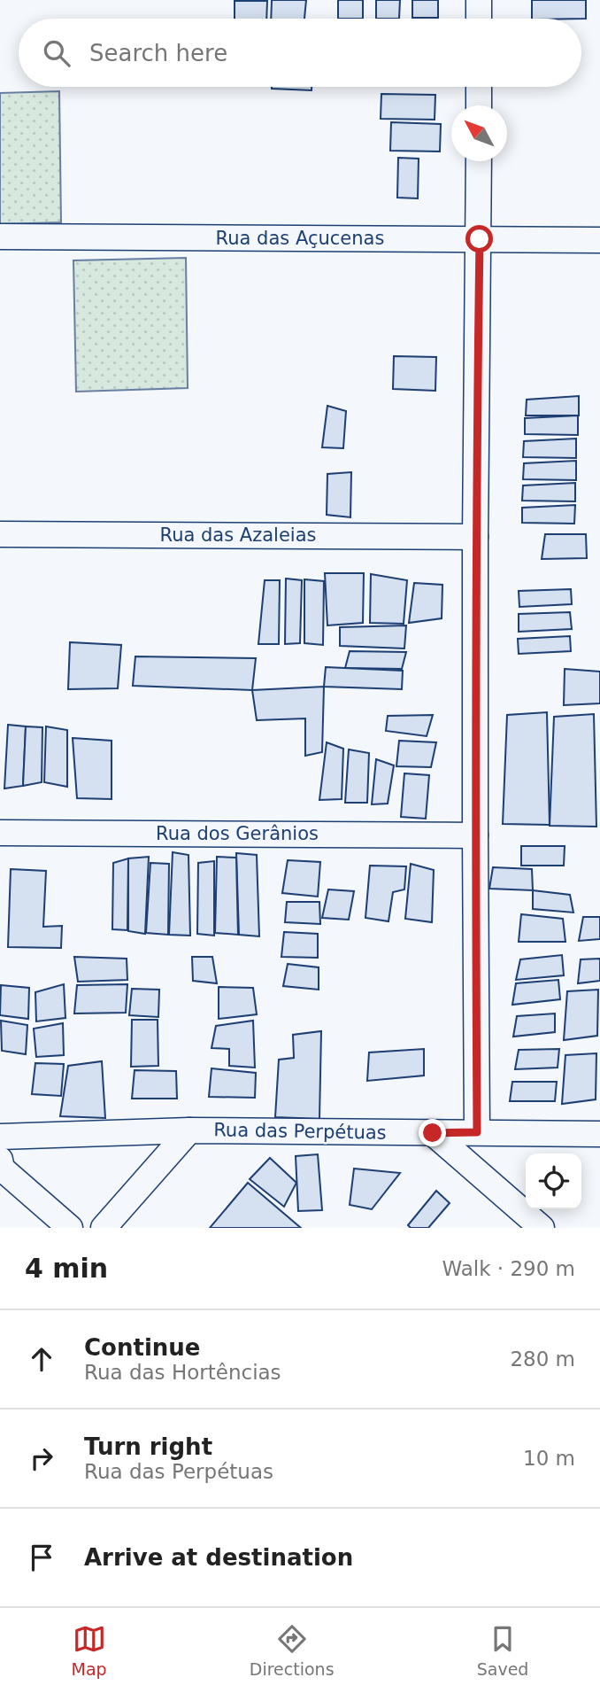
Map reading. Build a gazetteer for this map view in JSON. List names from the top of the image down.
{
  "streets": {
    "street": [
      "Rua das Açucenas",
      "Rua das Azaleias",
      "Rua dos Gerânios",
      "Rua das Perpétuas"
    ]
  },
  "north": "top left",
  "page": {
    "search": "Search here",
    "heading": ["4 min", "Walk · 290 m"],
    "list": [
      ["Continue", "Rua das Hortências", "280 m"],
      ["Turn right", "Rua das Perpétuas", "10 m"],
      "Arrive at destination"
    ],
    "nav": ["Map", "Directions", "Saved"]
  }
}
